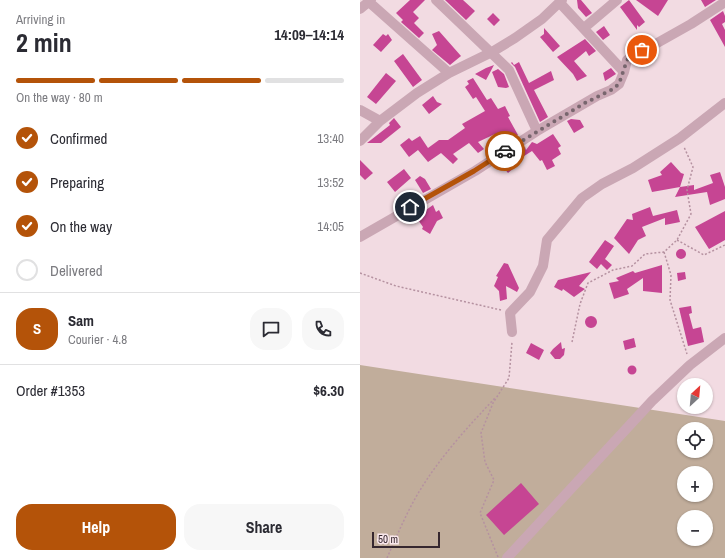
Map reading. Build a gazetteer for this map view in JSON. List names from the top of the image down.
{
  "scale_bar": "50 m",
  "north": "top right",
  "page": {
    "heading": ["2 min", "Arriving in", "14:09–14:14"],
    "panel": [
      "Sam",
      "Courier · 4.8",
      "Order #1353",
      "$6.30"
    ],
    "bar": "On the way · 80 m",
    "list": [
      ["Confirmed", "13:40"],
      ["Preparing", "13:52"],
      ["On the way", "14:05"],
      "Delivered"
    ],
    "round": "S",
    "map_buttons": ["+", "−"],
    "buttons": ["Help", "Share"],
    "scale": "50 m"
  }
}
